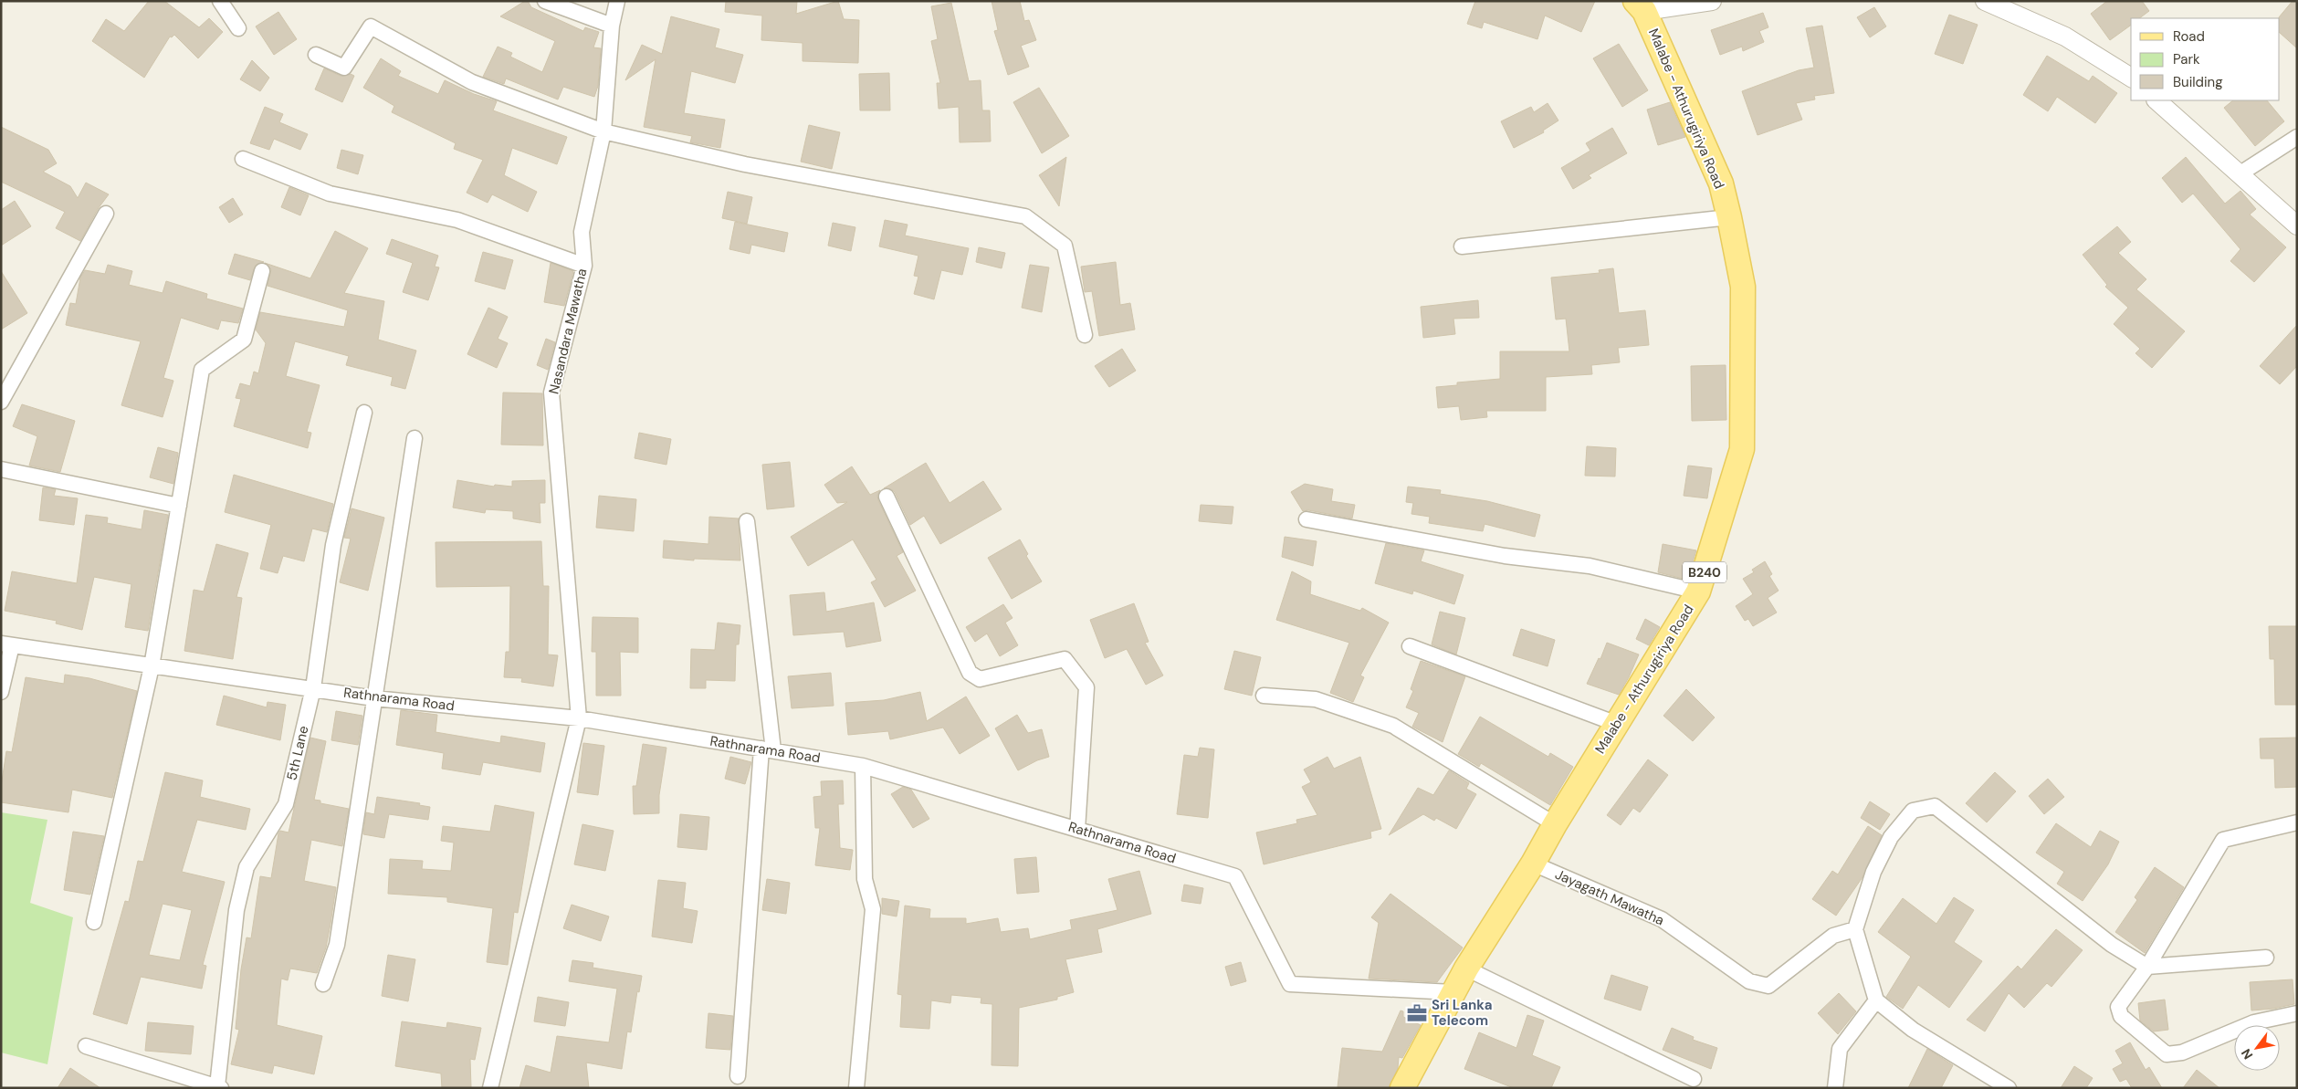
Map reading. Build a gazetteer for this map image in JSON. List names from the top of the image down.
{
  "streets": {
    "main road": ["Malabe - Athurugiriya Road", "B240"],
    "street": [
      "Nasandara Mawatha",
      "Rathnarama Road",
      "5th Lane",
      "Jayagath Mawatha"
    ]
  },
  "crossings": [
    ["Malabe - Athurugiriya Road", "Rathnarama Road"],
    ["Malabe - Athurugiriya Road", "Jayagath Mawatha"],
    ["Nasandara Mawatha", "Rathnarama Road"],
    ["Rathnarama Road", "5th Lane"]
  ],
  "places": {
    "office": ["Sri Lanka Telecom"]
  },
  "legend": ["Road", "Park", "Building"],
  "north": "bottom left"
}
